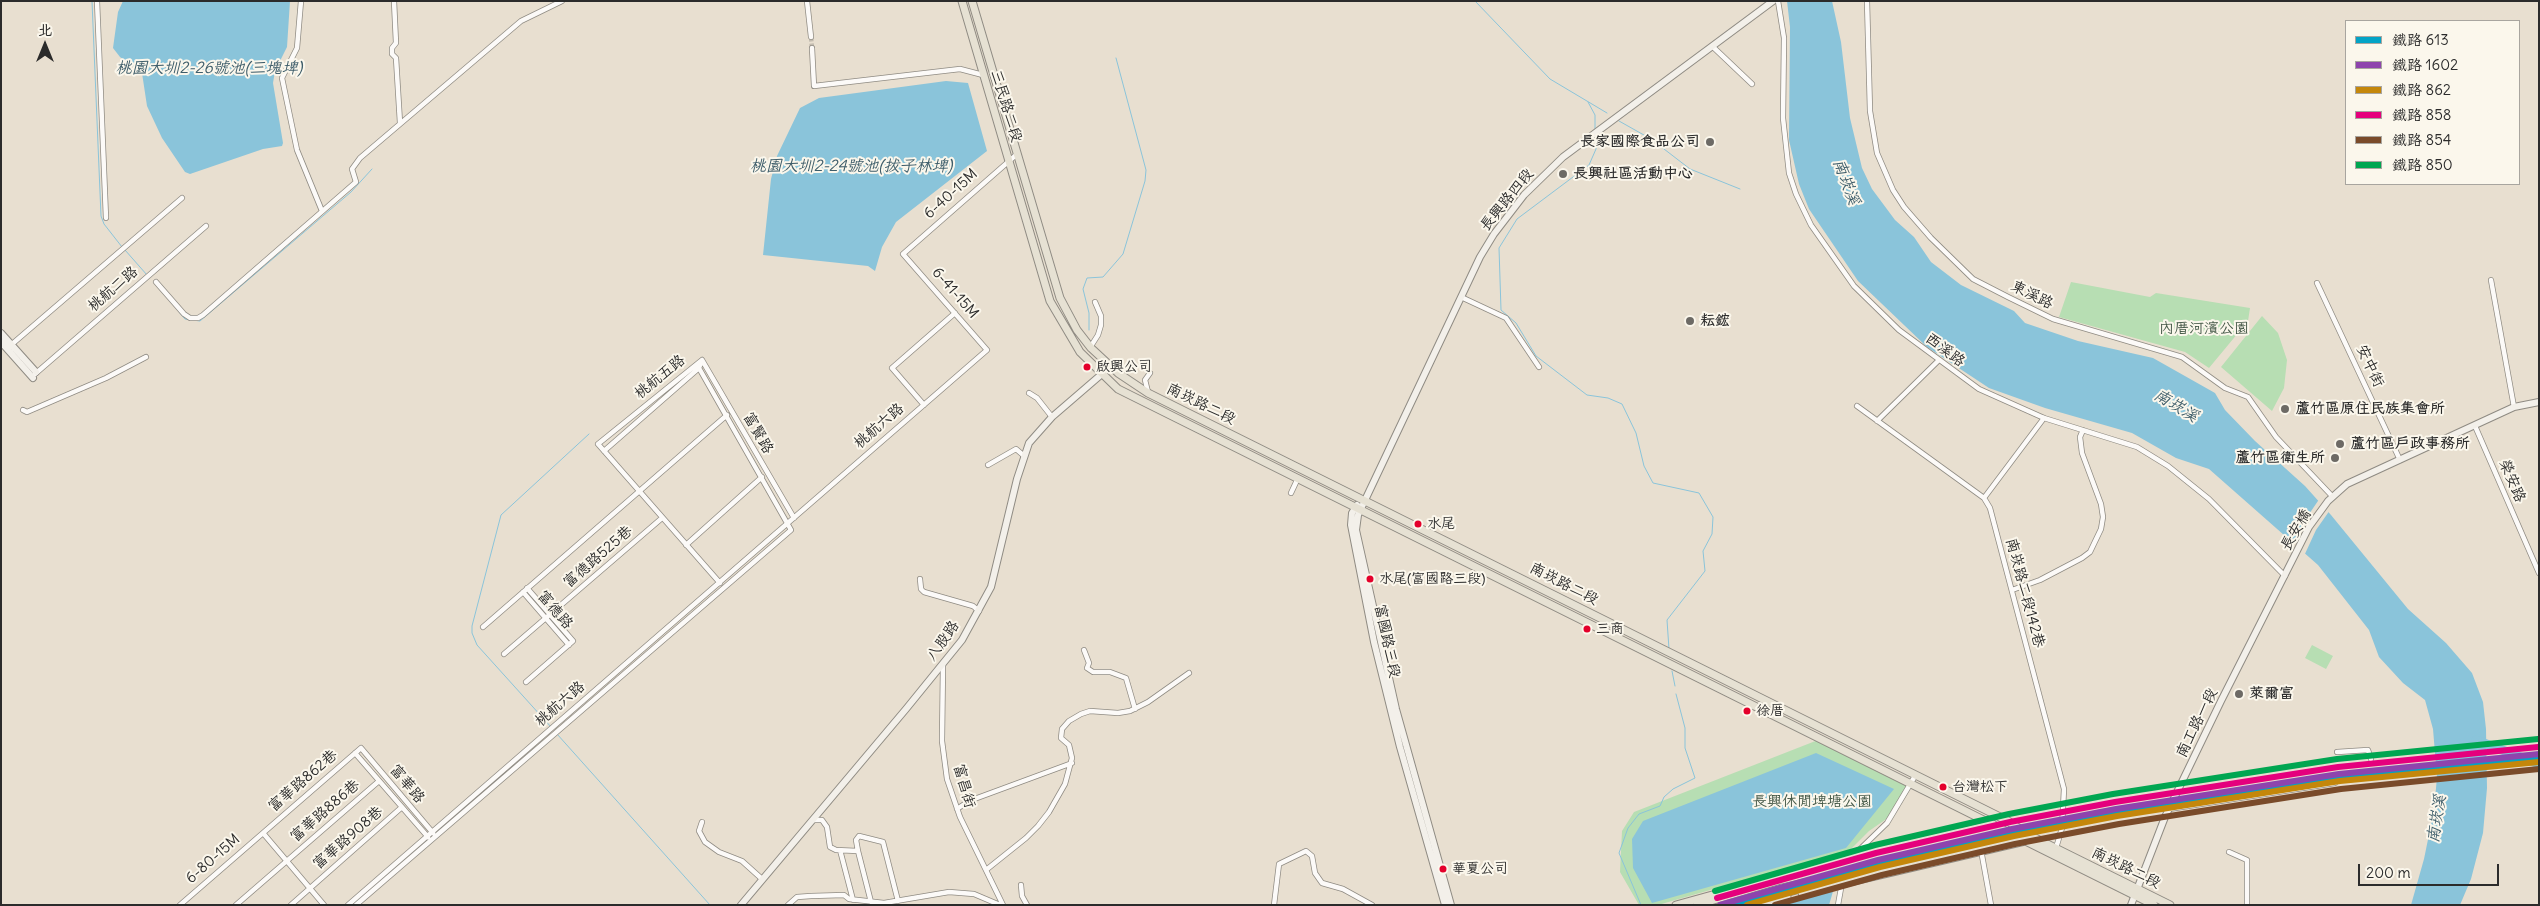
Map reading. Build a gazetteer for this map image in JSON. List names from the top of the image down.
{
  "streets": {
    "main road": ["三民路二段", "南崁路二段"],
    "street": [
      "6-40-15M",
      "長興路四段",
      "桃航二路",
      "6-41-15M",
      "東溪路",
      "西溪路",
      "安中街",
      "桃航五路",
      "桃航六路",
      "富賢路",
      "榮安路",
      "長安橋",
      "富德路525巷",
      "南崁路二段142巷",
      "富德路",
      "八股路",
      "富國路三段",
      "南工路一段",
      "富華路862巷",
      "富華路",
      "富昌街",
      "富華路886巷",
      "富華路908巷",
      "6-80-15M"
    ]
  },
  "crossings": [
    ["三民路二段", "6-40-15M"],
    ["三民路二段", "南崁路二段"],
    ["6-40-15M", "6-41-15M"],
    ["長興路四段", "南崁路二段"],
    ["6-41-15M", "桃航六路"],
    ["東溪路", "長安橋"],
    ["西溪路", "長安橋"],
    ["西溪路", "南工路一段"],
    ["安中街", "長安橋"],
    ["桃航五路", "富賢路"],
    ["南崁路二段", "南崁路二段142巷"],
    ["南崁路二段", "八股路"],
    ["南崁路二段", "富國路三段"],
    ["南崁路二段", "南工路一段"],
    ["桃航六路", "富賢路"],
    ["桃航六路", "富華路"],
    ["榮安路", "長安橋"],
    ["長安橋", "南工路一段"],
    ["富德路525巷", "富德路"],
    ["八股路", "富昌街"],
    ["富華路862巷", "富華路"],
    ["富華路862巷", "6-80-15M"],
    ["富華路", "富華路886巷"],
    ["富華路", "富華路908巷"]
  ],
  "water": ["桃園大圳2-26號池(三塊埤)", "桃園大圳2-24號池(拔子林埤)", "南崁溪"],
  "parks": ["內厝河濱公園", "長興休閒埤塘公園"],
  "places": [
    "長家國際食品公司",
    "長興社區活動中心",
    "耘鋐",
    "啟興公司",
    "蘆竹區原住民族集會所",
    "蘆竹區戶政事務所",
    "蘆竹區衛生所",
    "水尾",
    "水尾(富國路三段)",
    "三商",
    "萊爾富",
    "徐厝",
    "台灣松下",
    "華夏公司"
  ],
  "lines": [
    "rail line 850",
    "rail line 858",
    "rail line 1602",
    "rail line 613",
    "rail line 862",
    "rail line 854"
  ],
  "legend": [
    "鐵路 613",
    "鐵路 1602",
    "鐵路 862",
    "鐵路 858",
    "鐵路 854",
    "鐵路 850"
  ],
  "scale_bar": "200 m",
  "north": "top"
}
